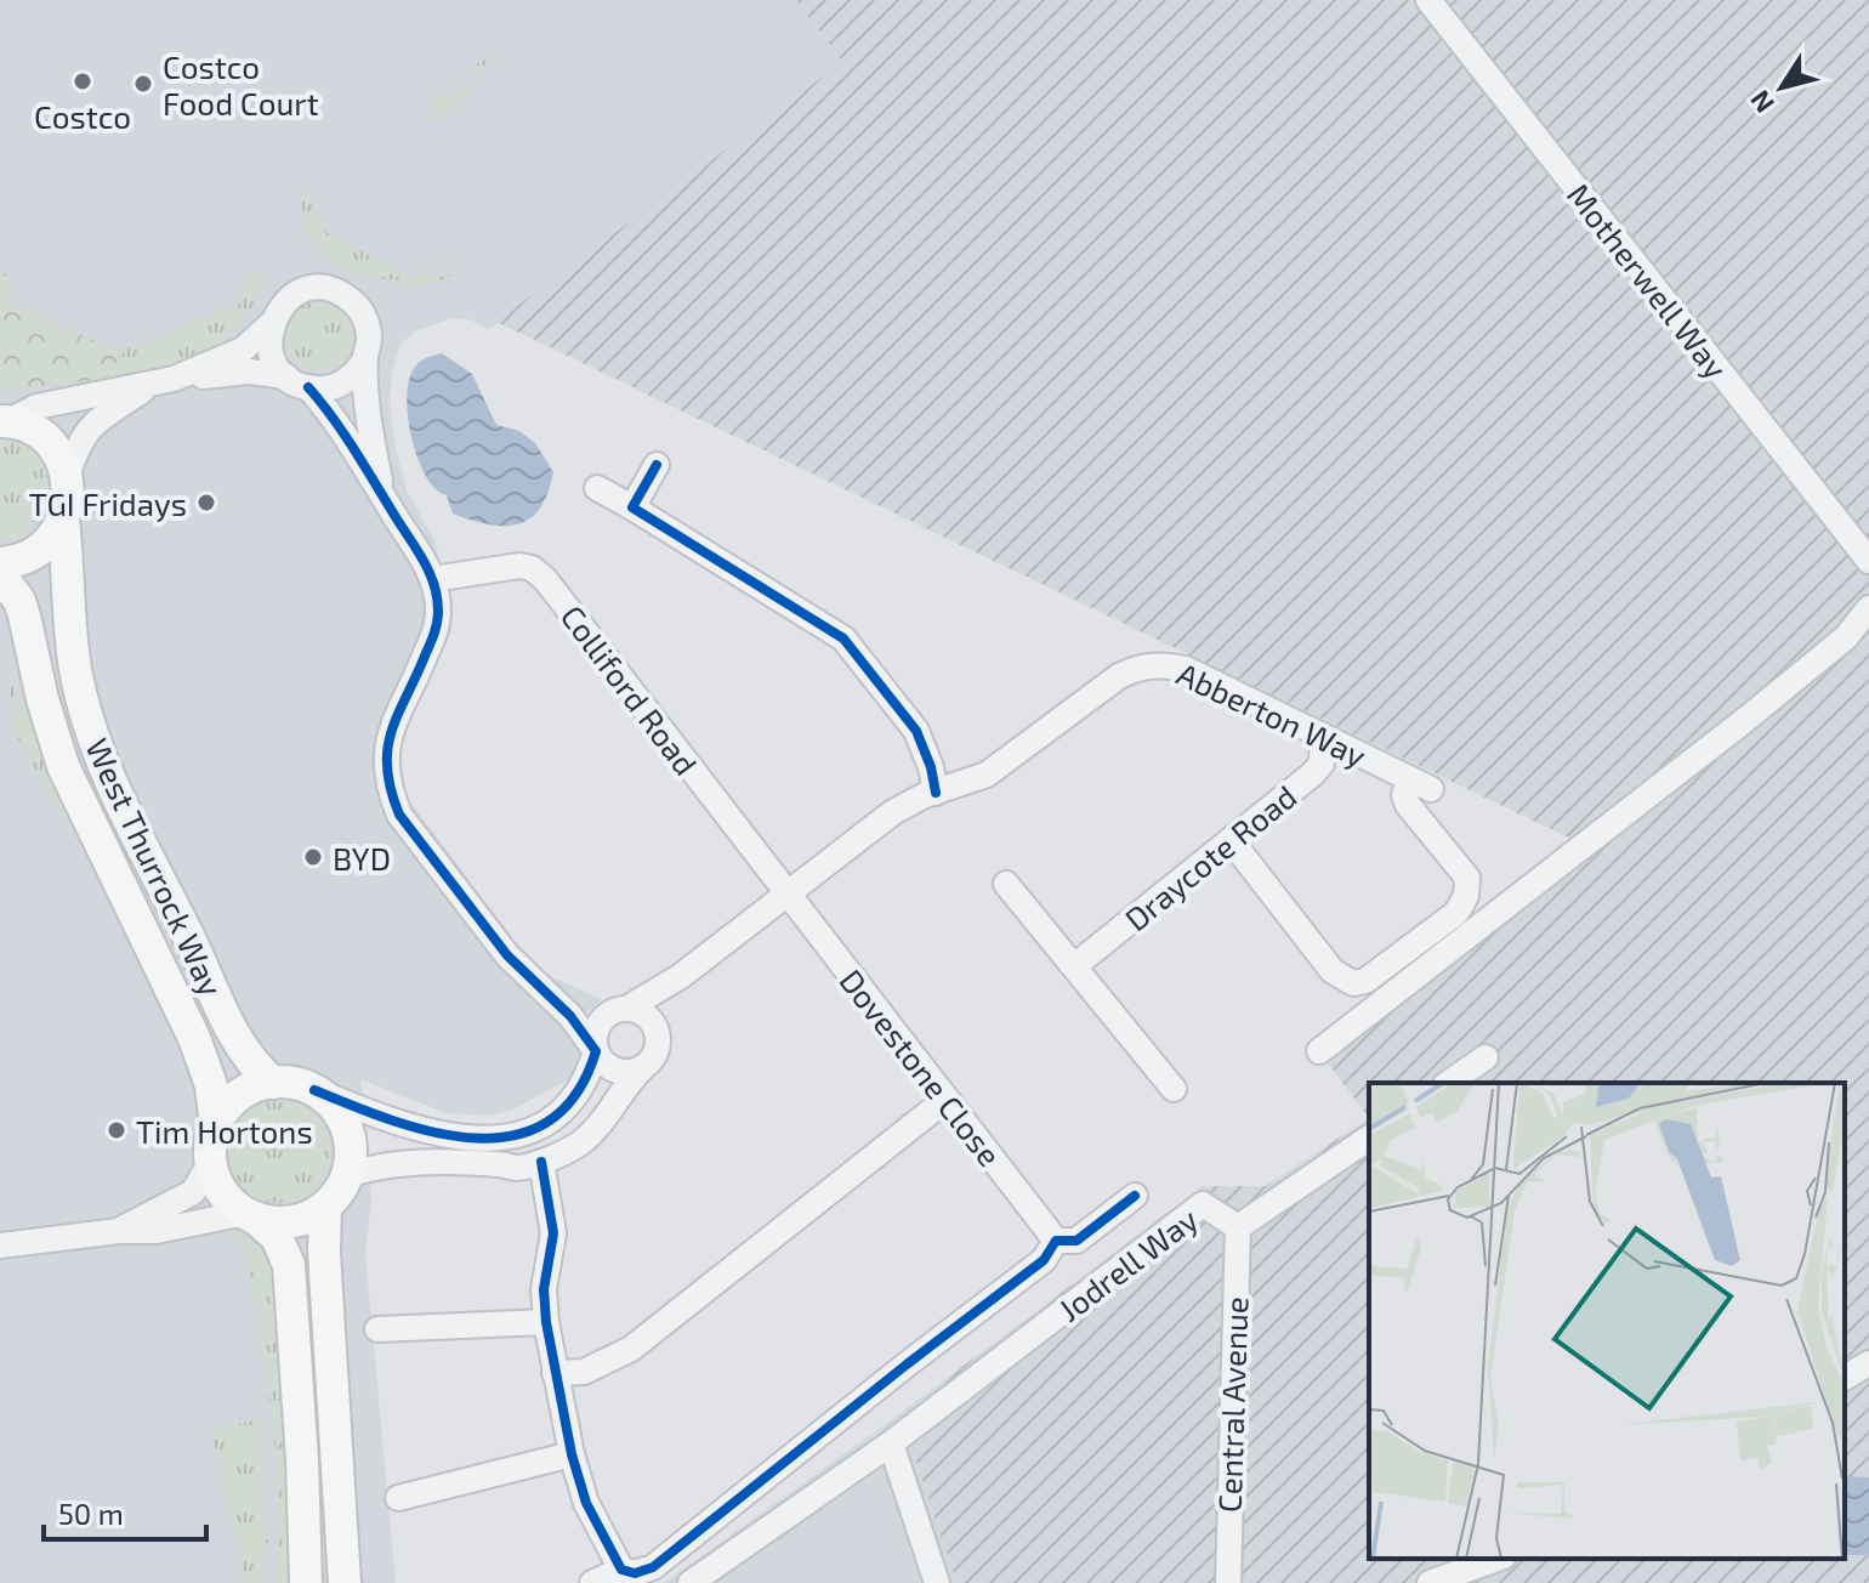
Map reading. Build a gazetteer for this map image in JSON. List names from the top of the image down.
{
  "streets": {
    "main road": ["West Thurrock Way"],
    "street": [
      "Motherwell Way",
      "Colliford Road",
      "Abberton Way",
      "Draycote Road",
      "Dovestone Close",
      "Jodrell Way",
      "Central Avenue"
    ]
  },
  "crossings": [
    ["Colliford Road", "Abberton Way"],
    ["Colliford Road", "Dovestone Close"],
    ["Abberton Way", "Draycote Road"],
    ["Abberton Way", "Dovestone Close"],
    ["Jodrell Way", "Central Avenue"]
  ],
  "places": [
    "Costco",
    "Costco Food Court",
    "TGI Fridays",
    "BYD",
    "Tim Hortons"
  ],
  "scale_bar": "50 m",
  "north": "bottom left"
}
